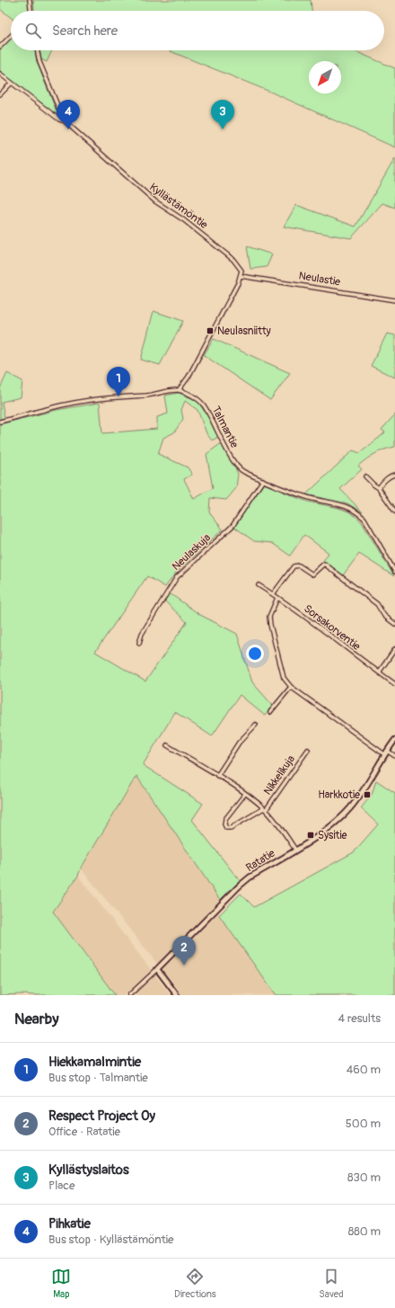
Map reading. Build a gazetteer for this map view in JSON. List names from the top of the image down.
{
  "streets": {
    "street": [
      "Kyllästämöntie",
      "Neulastie",
      "Talmantie",
      "Neulaskuja",
      "Sorsakorventie",
      "Nikkelikuja",
      "Ratatie"
    ]
  },
  "crossings": [
    ["Kyllästämöntie", "Neulastie"],
    ["Talmantie", "Neulaskuja"]
  ],
  "places": {
    "transit": ["Neulasniitty", "Harkkotie", "Sysitie"]
  },
  "north": "bottom left",
  "page": {
    "search": "Search here",
    "pins": [
      "3",
      "4",
      "1",
      "2"
    ],
    "heading": ["Nearby", "4 results"],
    "list": [
      {
        "mark": "1",
        "name": "Hiekkamalmintie",
        "note": "Bus stop · Talmantie",
        "value": "460 m"
      },
      {
        "mark": "2",
        "name": "Respect Project Oy",
        "note": "Office · Ratatie",
        "value": "500 m"
      },
      {
        "mark": "3",
        "name": "Kyllästyslaitos",
        "note": "Place",
        "value": "830 m"
      },
      {
        "mark": "4",
        "name": "Pihkatie",
        "note": "Bus stop · Kyllästämöntie",
        "value": "880 m"
      }
    ],
    "nav": ["Map", "Directions", "Saved"]
  }
}
